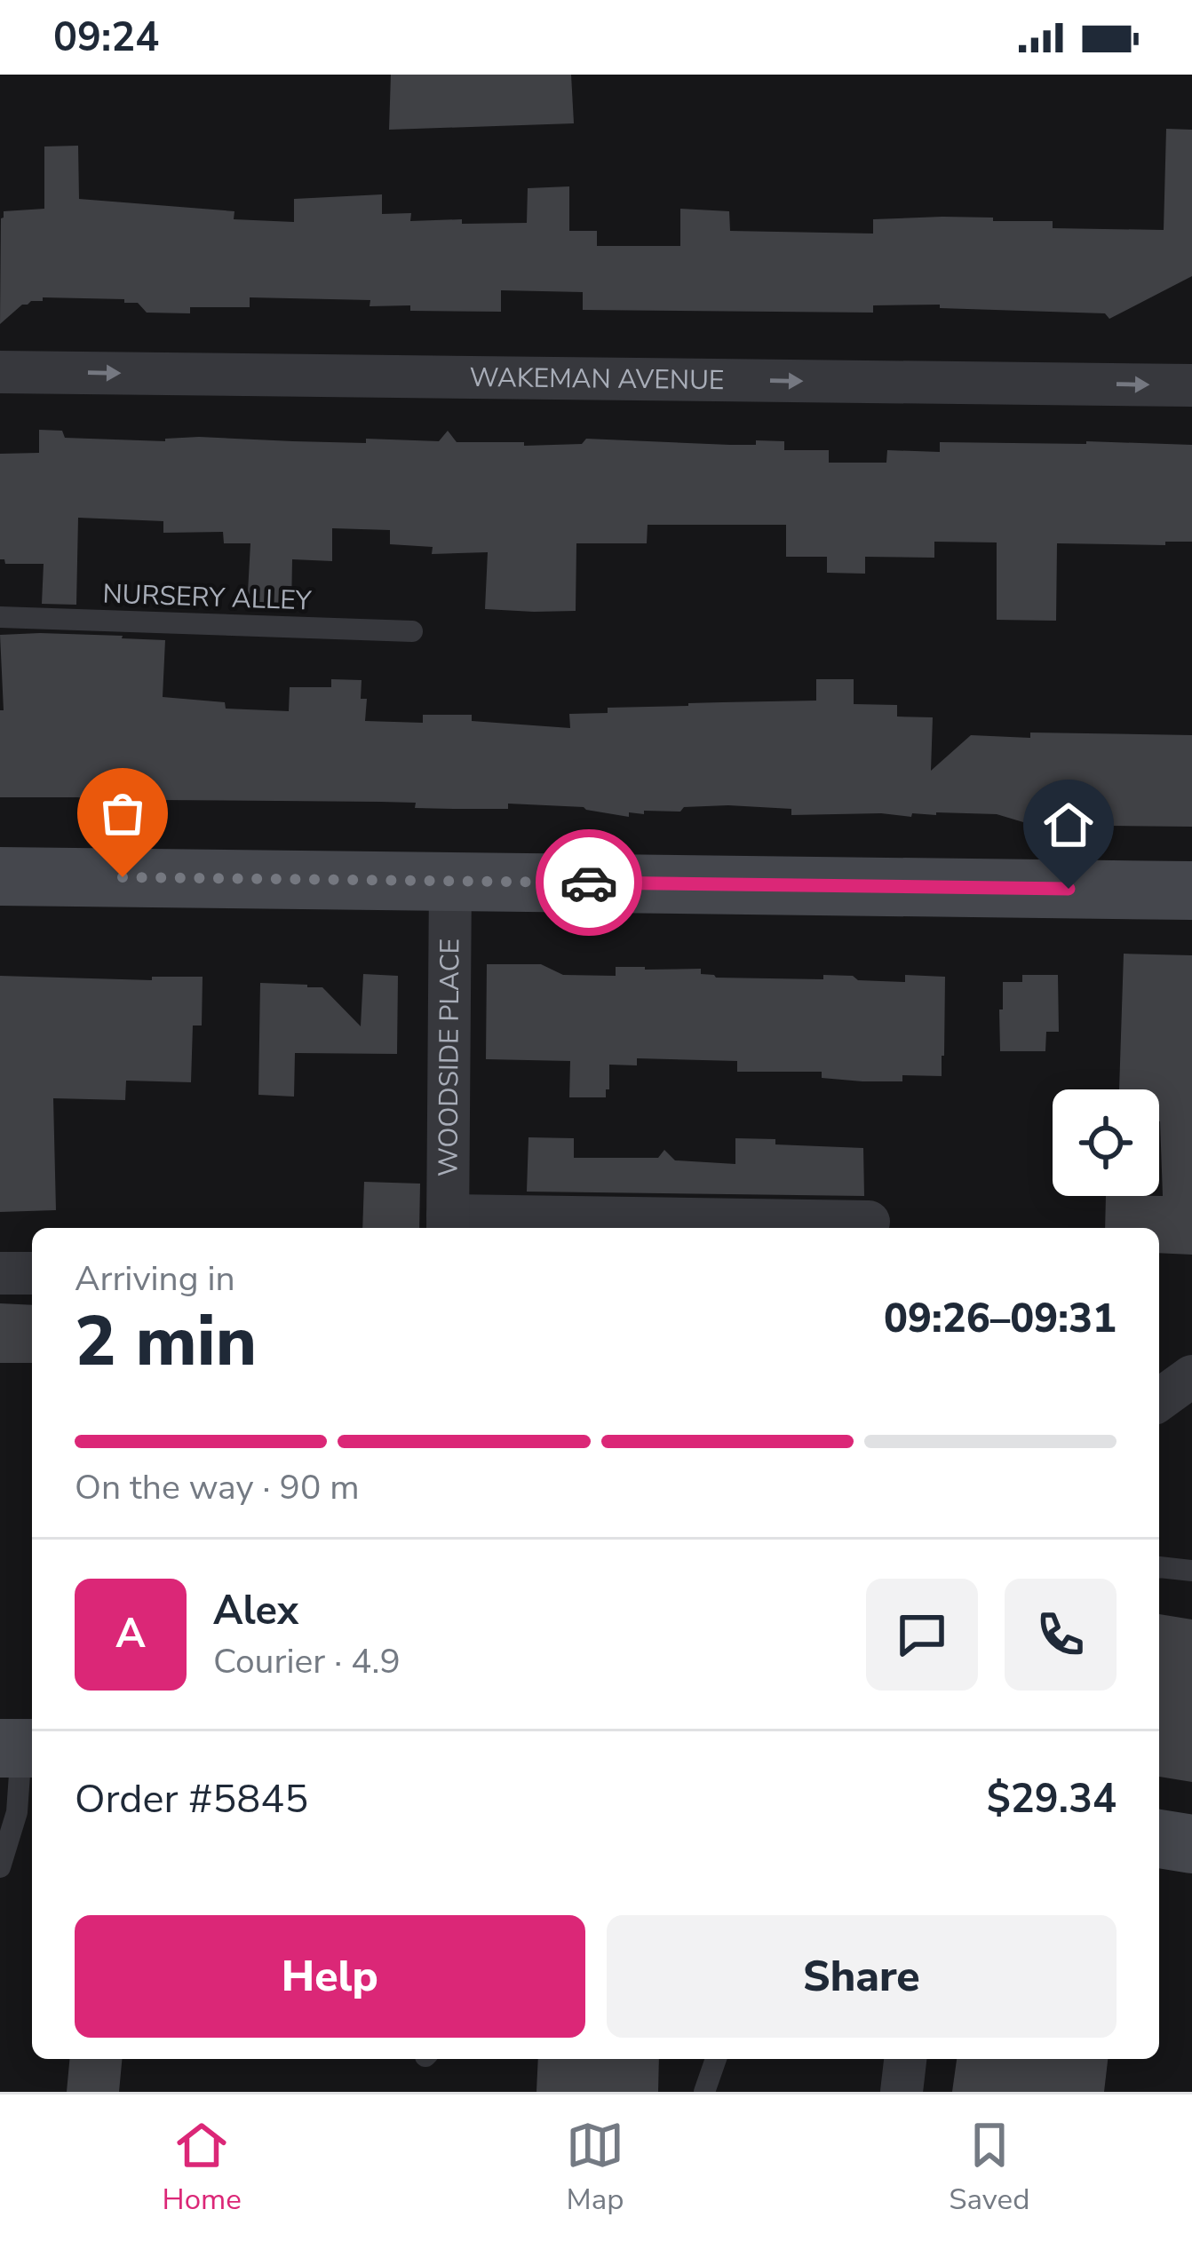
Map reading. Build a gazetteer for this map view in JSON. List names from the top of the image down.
{
  "streets": {
    "street": ["WAKEMAN AVENUE", "WOODSIDE PLACE"],
    "lane": ["NURSERY ALLEY"]
  },
  "one_way": ["WAKEMAN AVENUE"],
  "page": {
    "status": "09:24",
    "heading": ["2 min", "Arriving in", "09:26–09:31"],
    "panel": [
      "Alex",
      "Courier · 4.9",
      "Order #5845",
      "$29.34"
    ],
    "bar": "On the way · 90 m",
    "round": "A",
    "buttons": ["Help", "Share"],
    "tabs": ["Home", "Map", "Saved"]
  }
}
